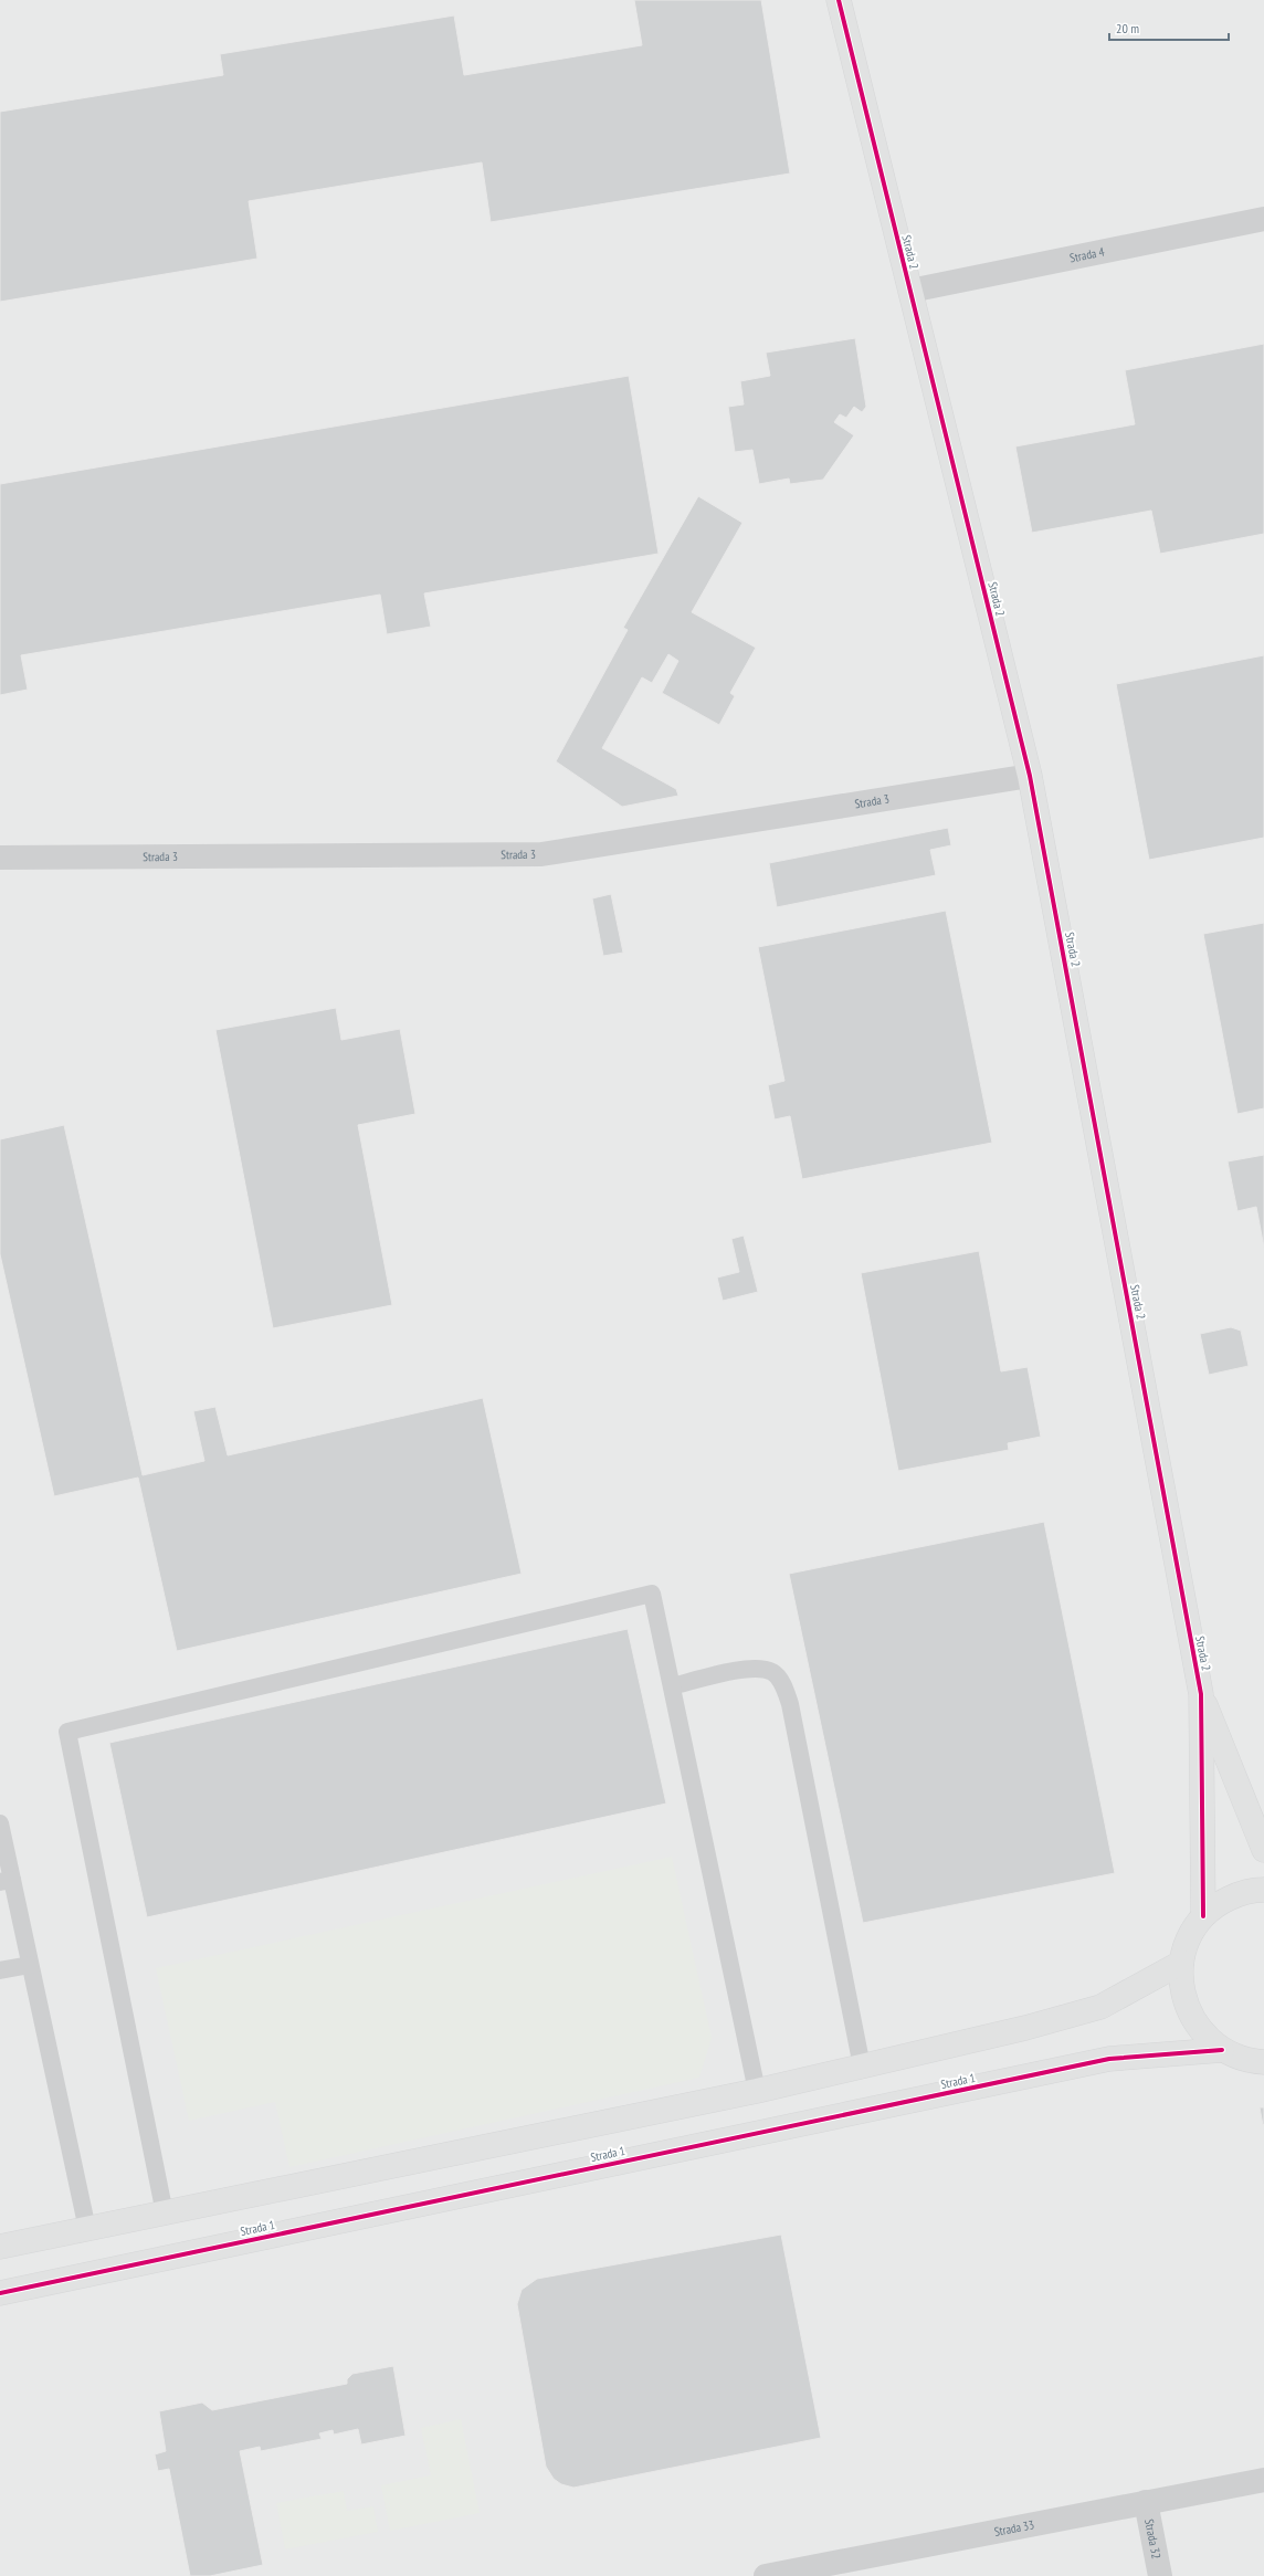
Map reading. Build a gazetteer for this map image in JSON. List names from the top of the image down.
{
  "streets": {
    "street": [
      "Strada 2",
      "Strada 4",
      "Strada 3",
      "Strada 1",
      "Strada 33",
      "Strada 32"
    ]
  },
  "crossings": [
    ["Strada 2", "Strada 4"],
    ["Strada 2", "Strada 3"],
    ["Strada 33", "Strada 32"]
  ],
  "scale_bar": "20 m"
}
